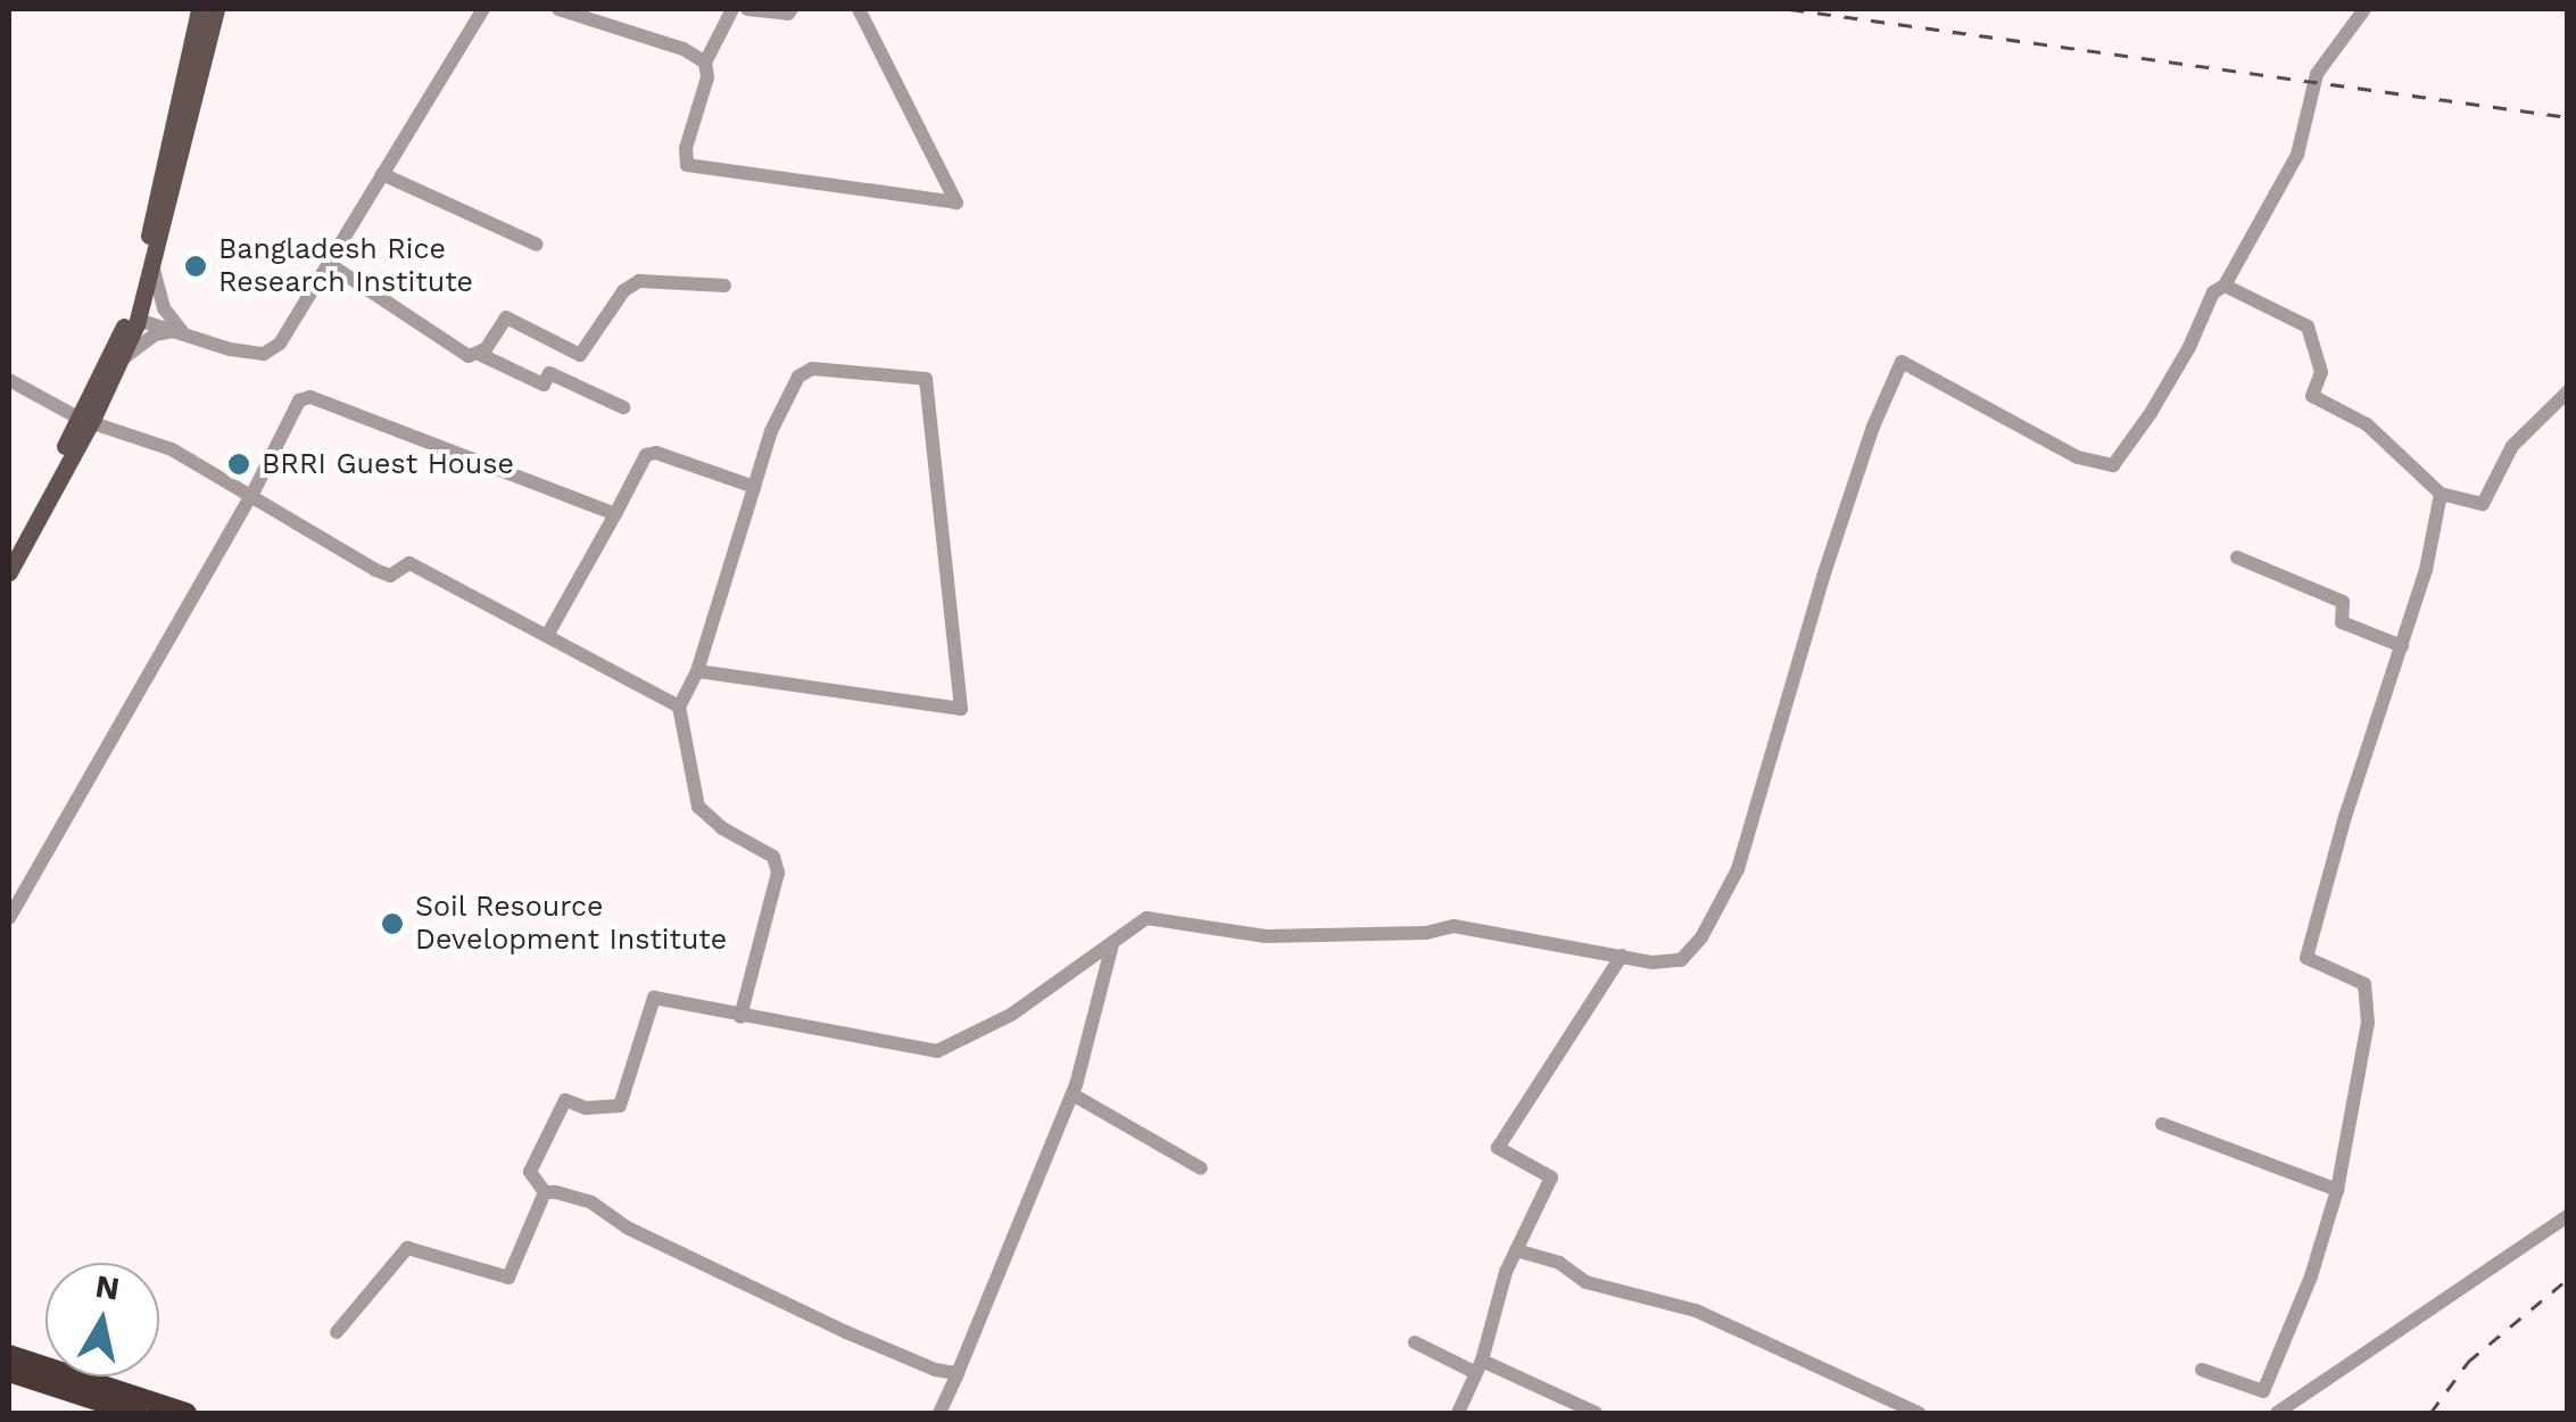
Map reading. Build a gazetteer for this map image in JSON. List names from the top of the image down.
{
  "places": ["Bangladesh Rice Research Institute", "BRRI Guest House", "Soil Resource Development Institute"],
  "north": "top"
}
